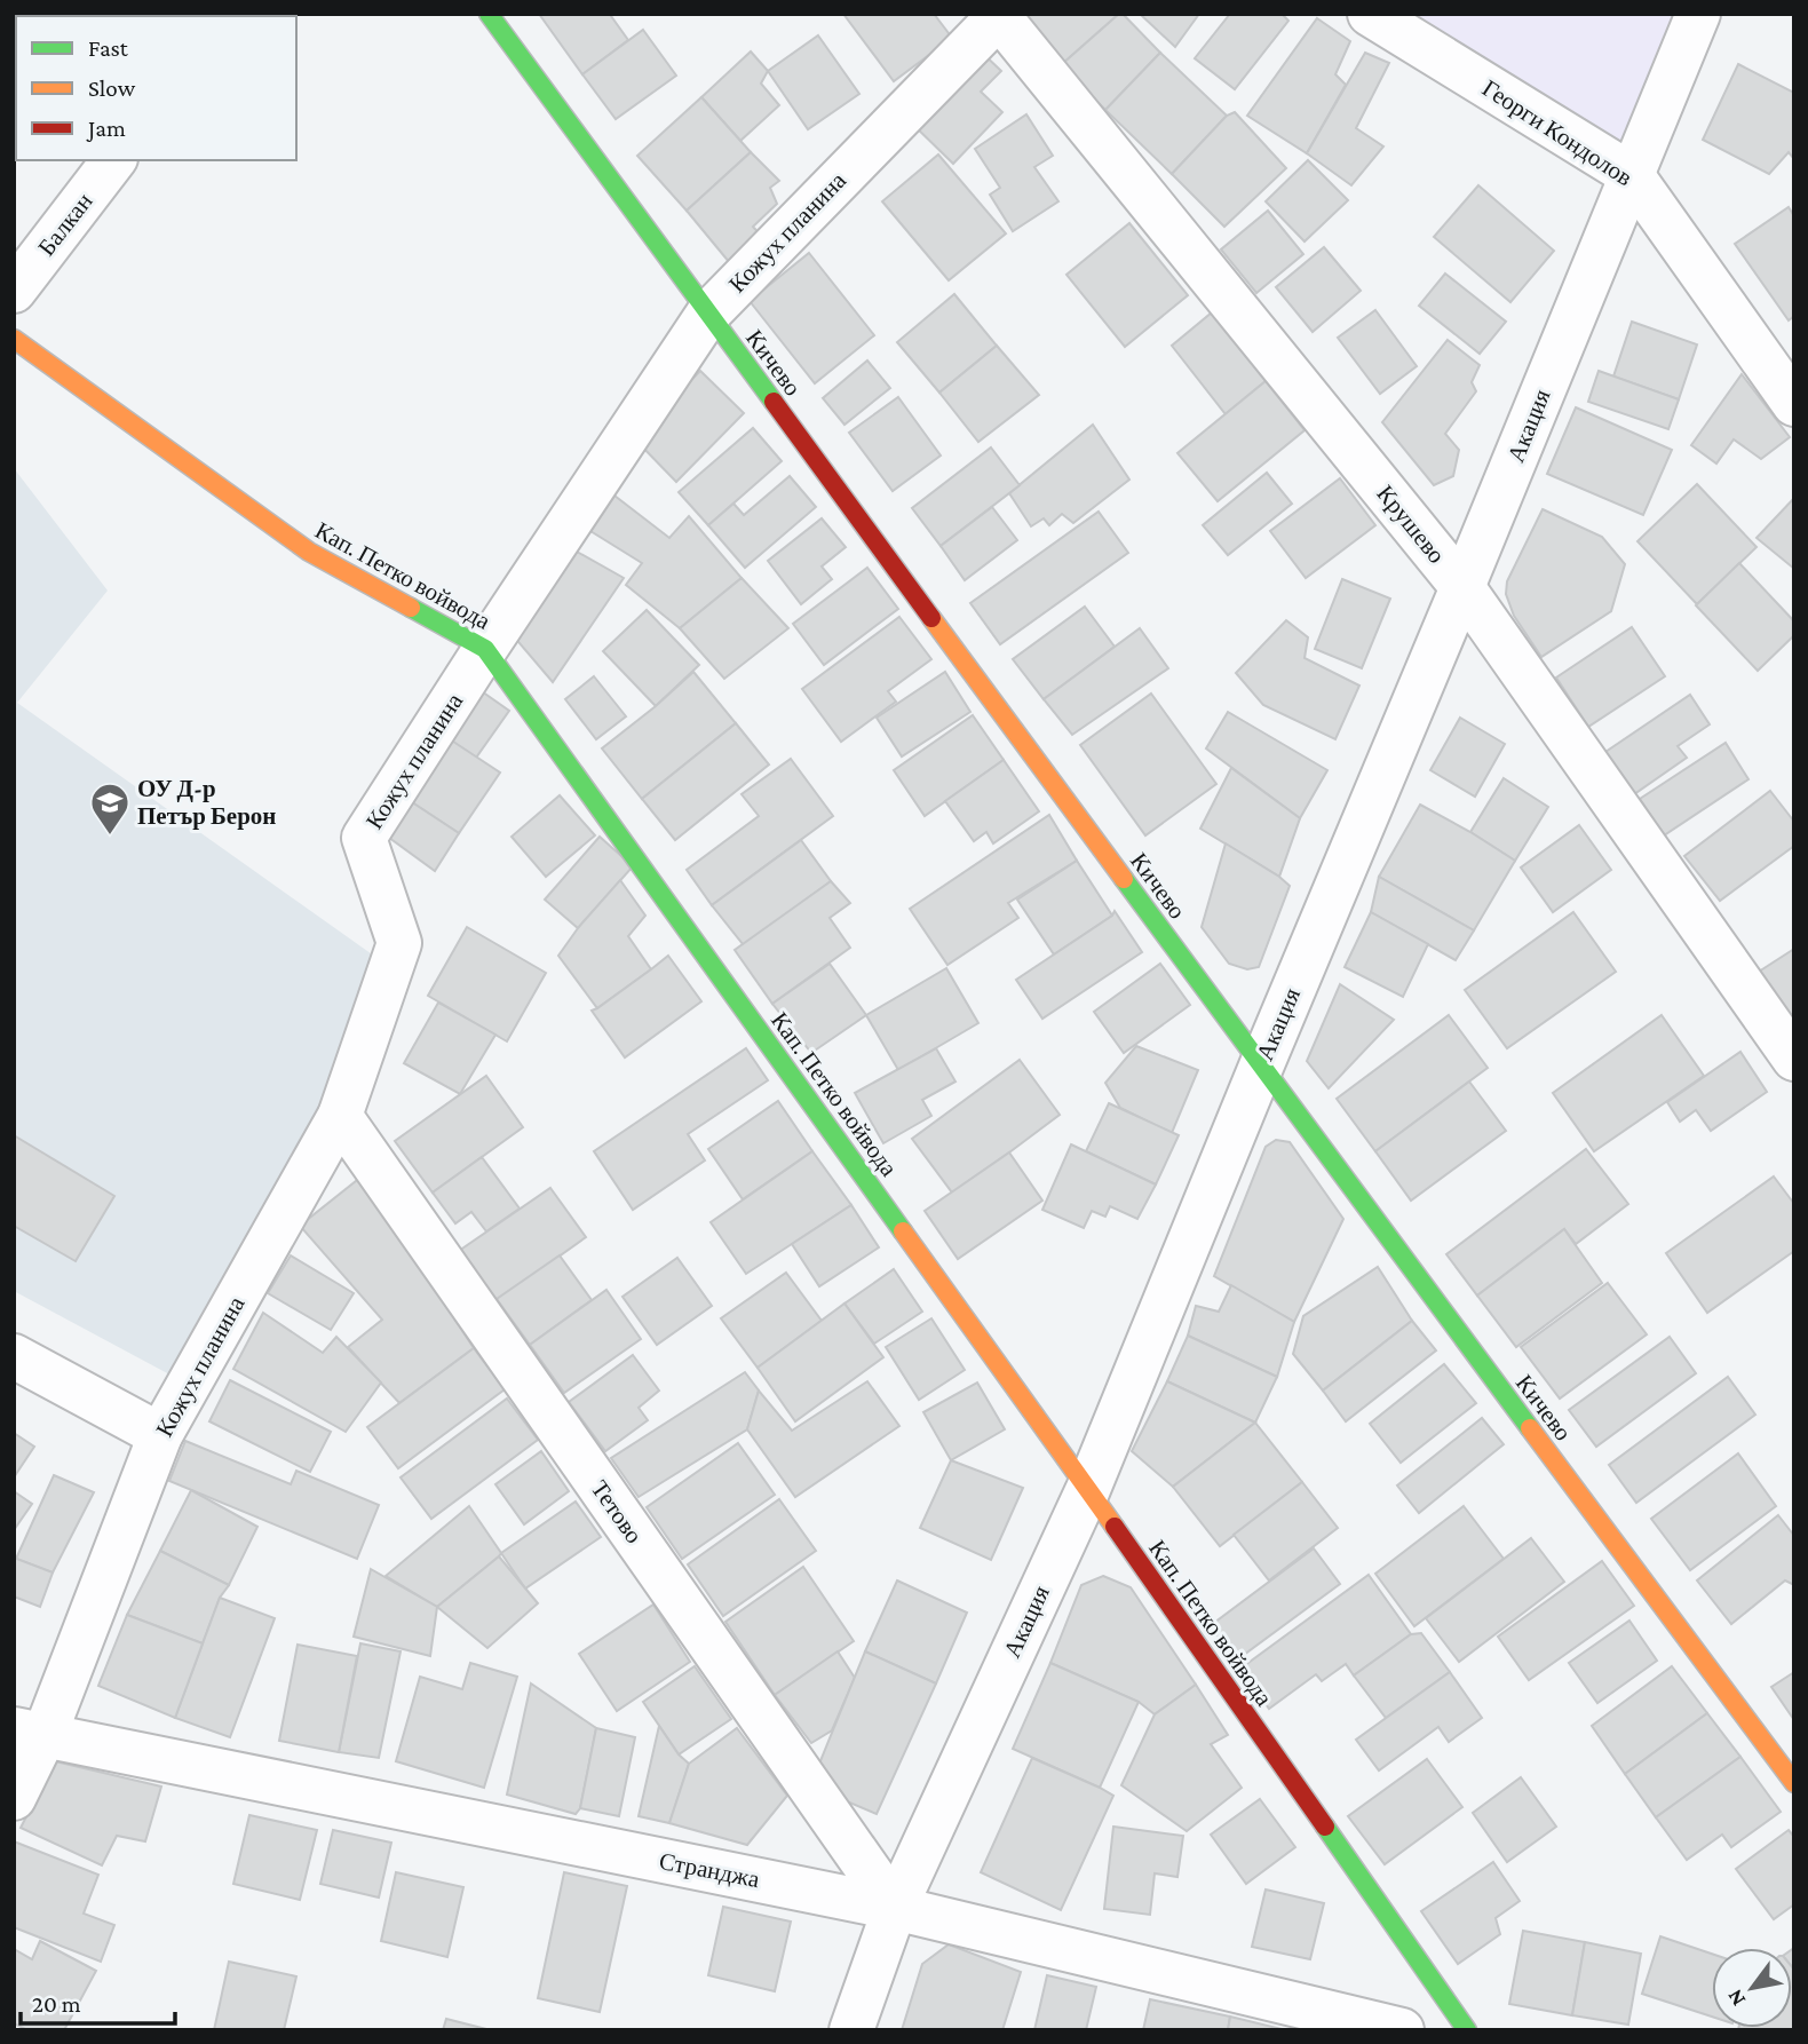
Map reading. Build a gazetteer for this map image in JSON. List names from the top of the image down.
{
  "streets": {
    "street": [
      "Георги Кондолов",
      "Балкан",
      "Кожух планина",
      "Кичево",
      "Акация",
      "Крушево",
      "Кап. Петко войвода",
      "Тетово",
      "Странджа"
    ]
  },
  "crossings": [
    ["Георги Кондолов", "Акация"],
    ["Кожух планина", "Кичево"],
    ["Кожух планина", "Крушево"],
    ["Кожух планина", "Кап. Петко войвода"],
    ["Кожух планина", "Тетово"],
    ["Кожух планина", "Странджа"],
    ["Кичево", "Акация"],
    ["Акация", "Крушево"],
    ["Акация", "Кап. Петко войвода"],
    ["Акация", "Тетово"],
    ["Акация", "Странджа"],
    ["Тетово", "Странджа"]
  ],
  "places": {
    "school or university": ["ОУ Д-р Петър Берон"]
  },
  "legend": ["Fast", "Slow", "Jam"],
  "scale_bar": "20 m",
  "north": "bottom left"
}
